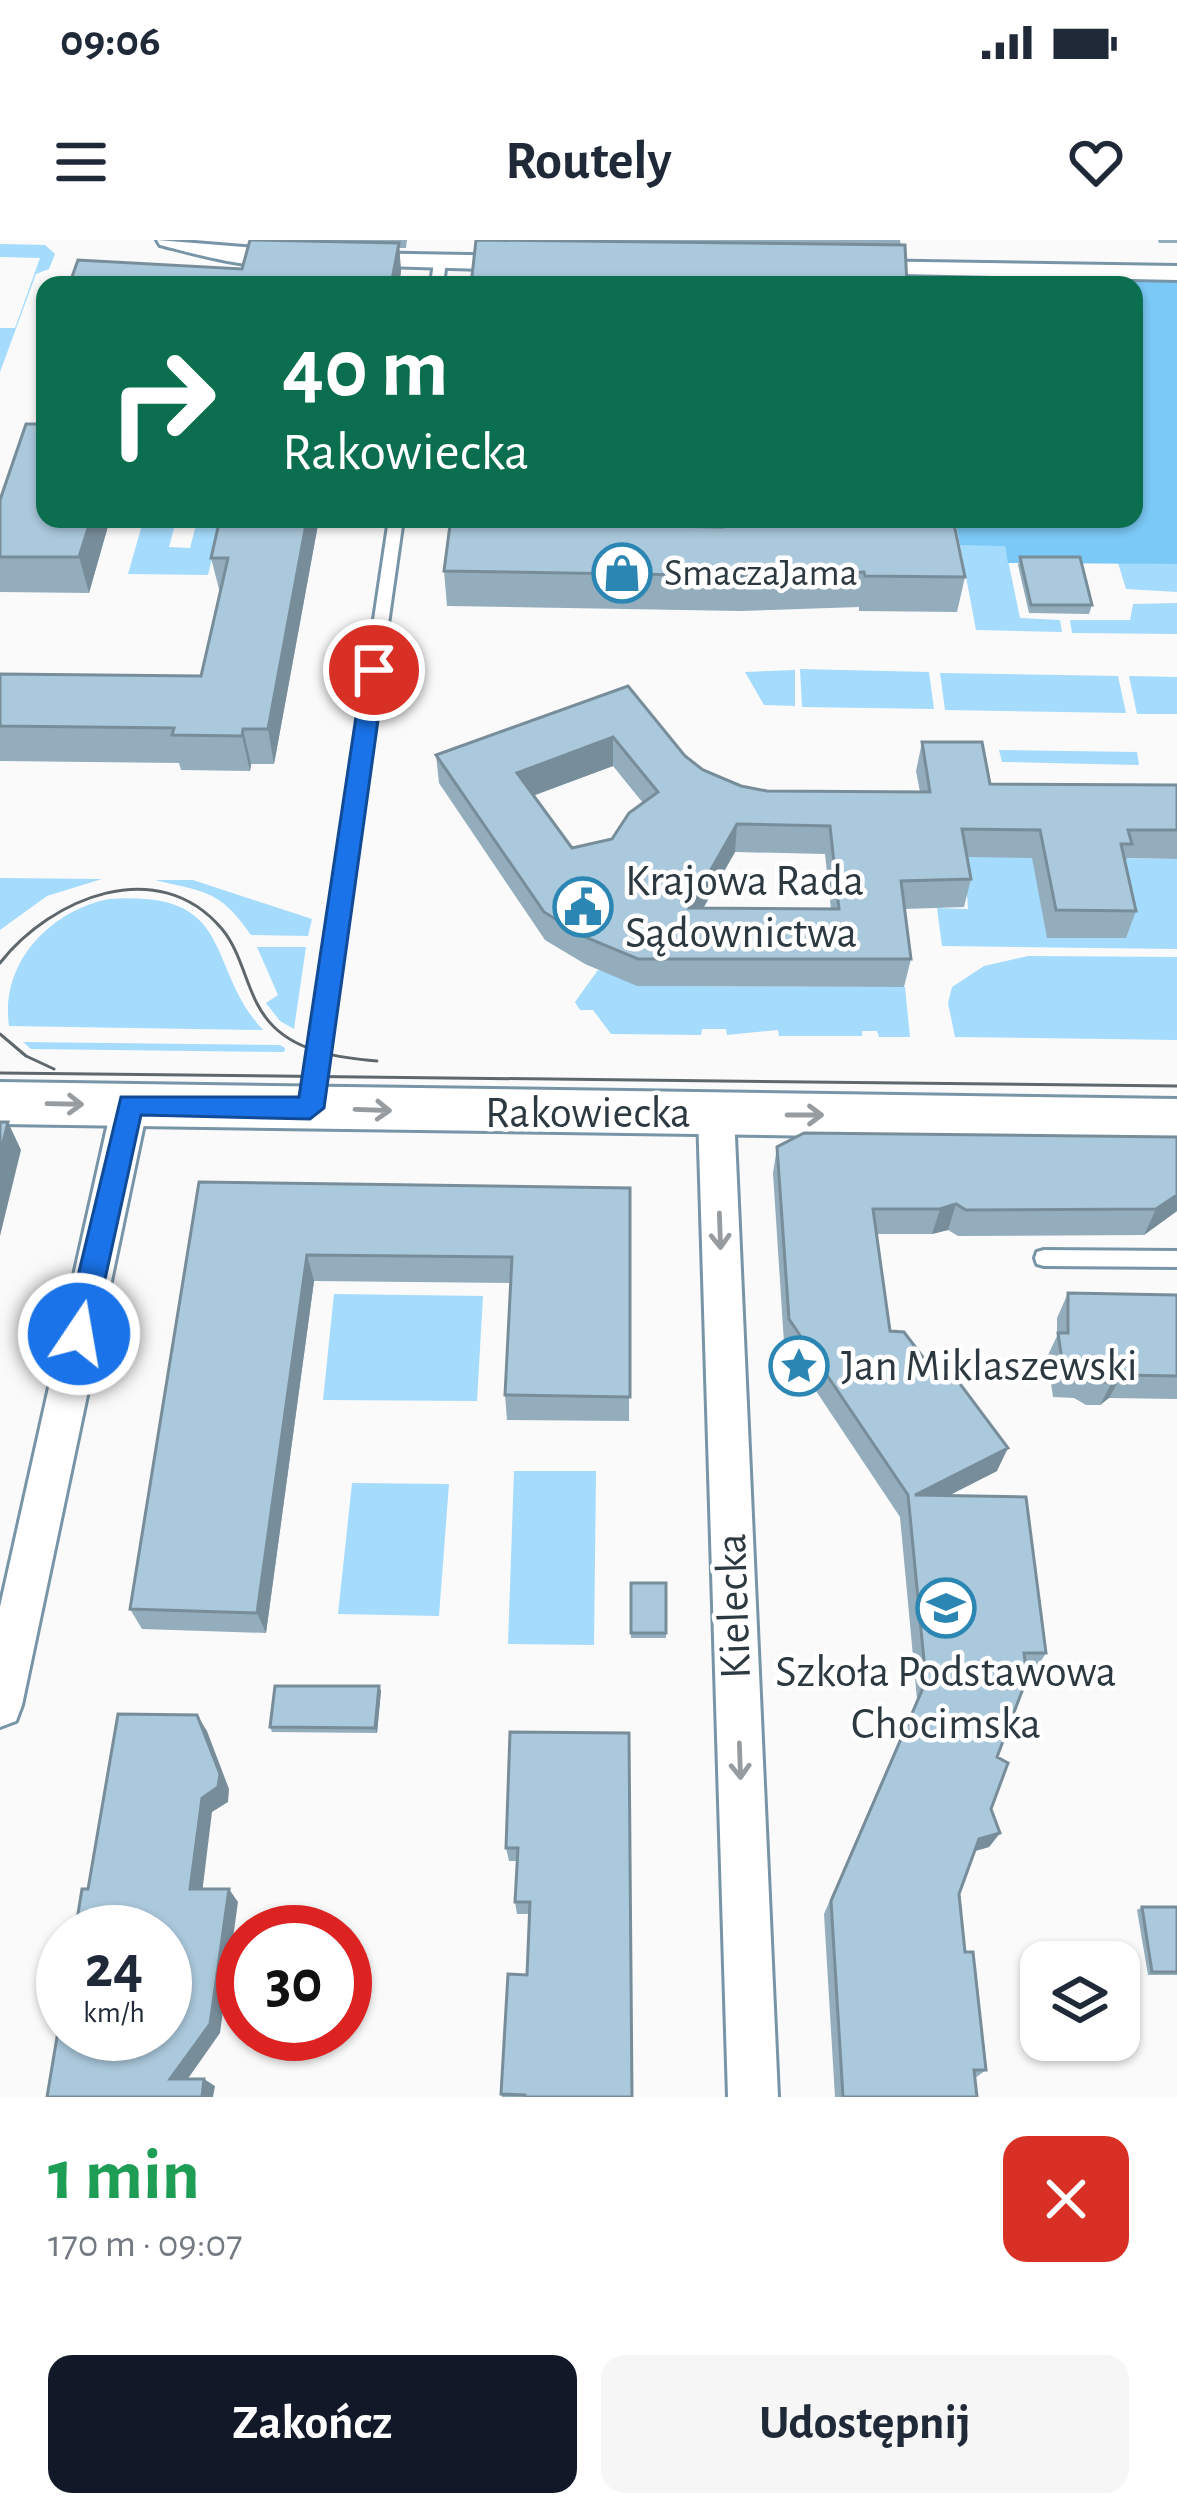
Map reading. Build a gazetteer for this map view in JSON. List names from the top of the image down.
{
  "streets": {
    "street": ["Rakowiecka", "Kielecka"]
  },
  "crossings": [
    ["Rakowiecka", "Kielecka"]
  ],
  "one_way": ["Rakowiecka", "Kielecka"],
  "places": {
    "shop": ["SmaczaJama"],
    "public building": ["Krajowa Rada Sądownictwa"],
    "place": ["Jan Miklaszewski"],
    "school or university": ["Szkoła Podstawowa Chocimska"]
  },
  "page": {
    "status": "09:06",
    "header": "Routely",
    "turn": ["40 m", "Rakowiecka"],
    "speed": "24 km/h",
    "limit": "30",
    "heading": ["1 min", "170 m · 09:07"],
    "buttons": ["Zakończ", "Udostępnij"]
  }
}
